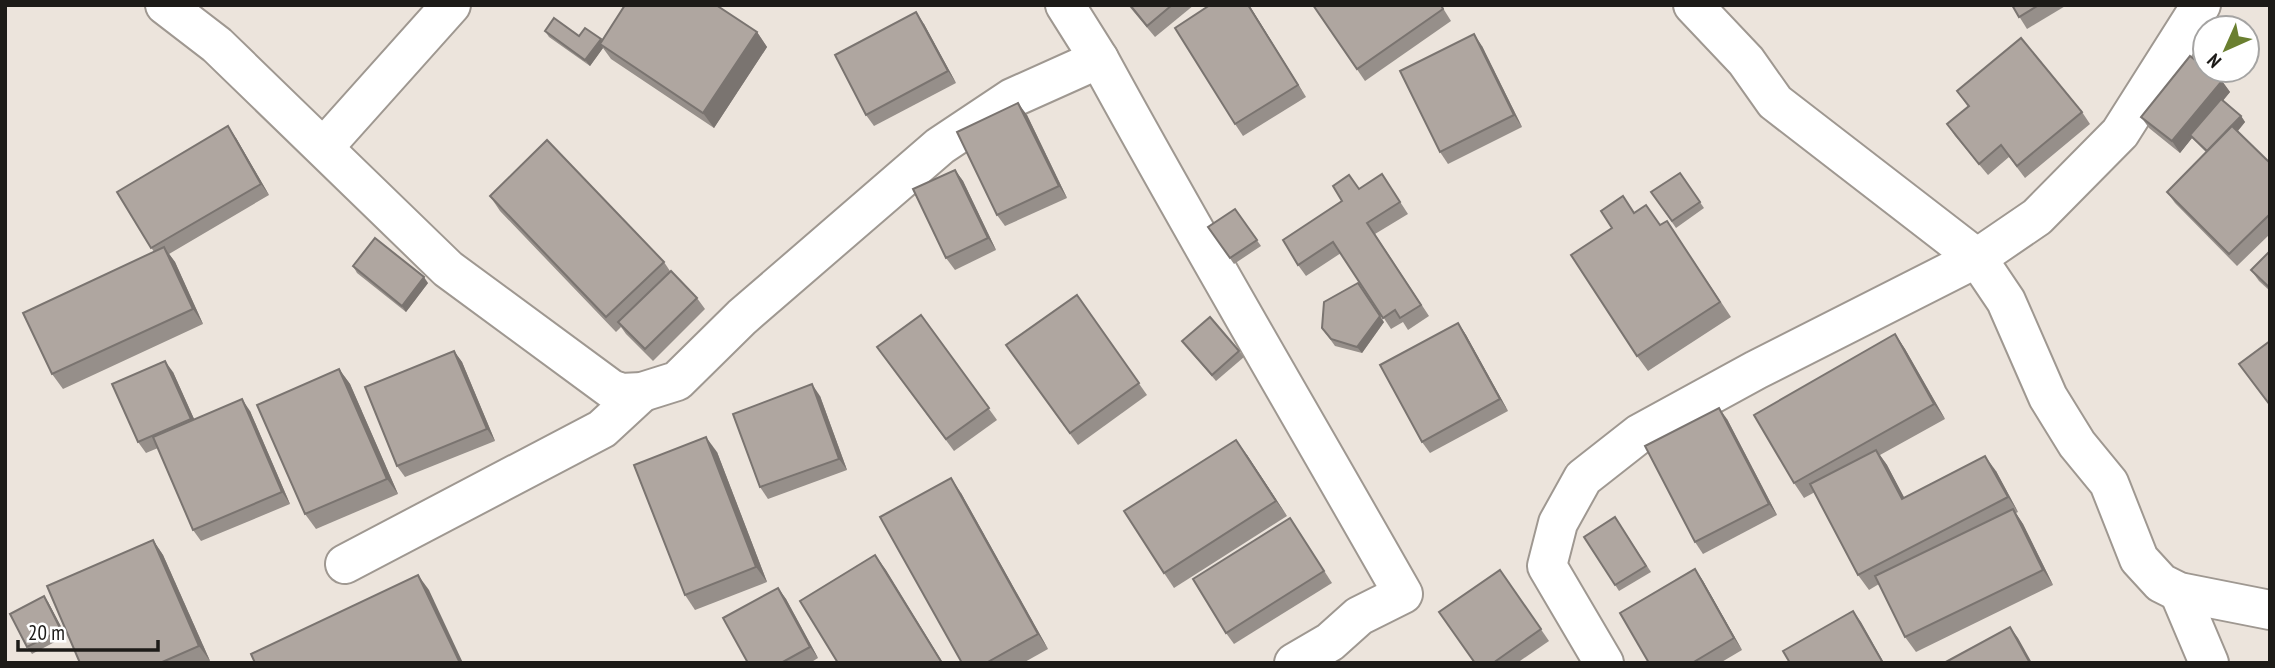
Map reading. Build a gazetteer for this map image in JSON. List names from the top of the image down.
{
  "scale_bar": "20 m",
  "north": "bottom left"
}
